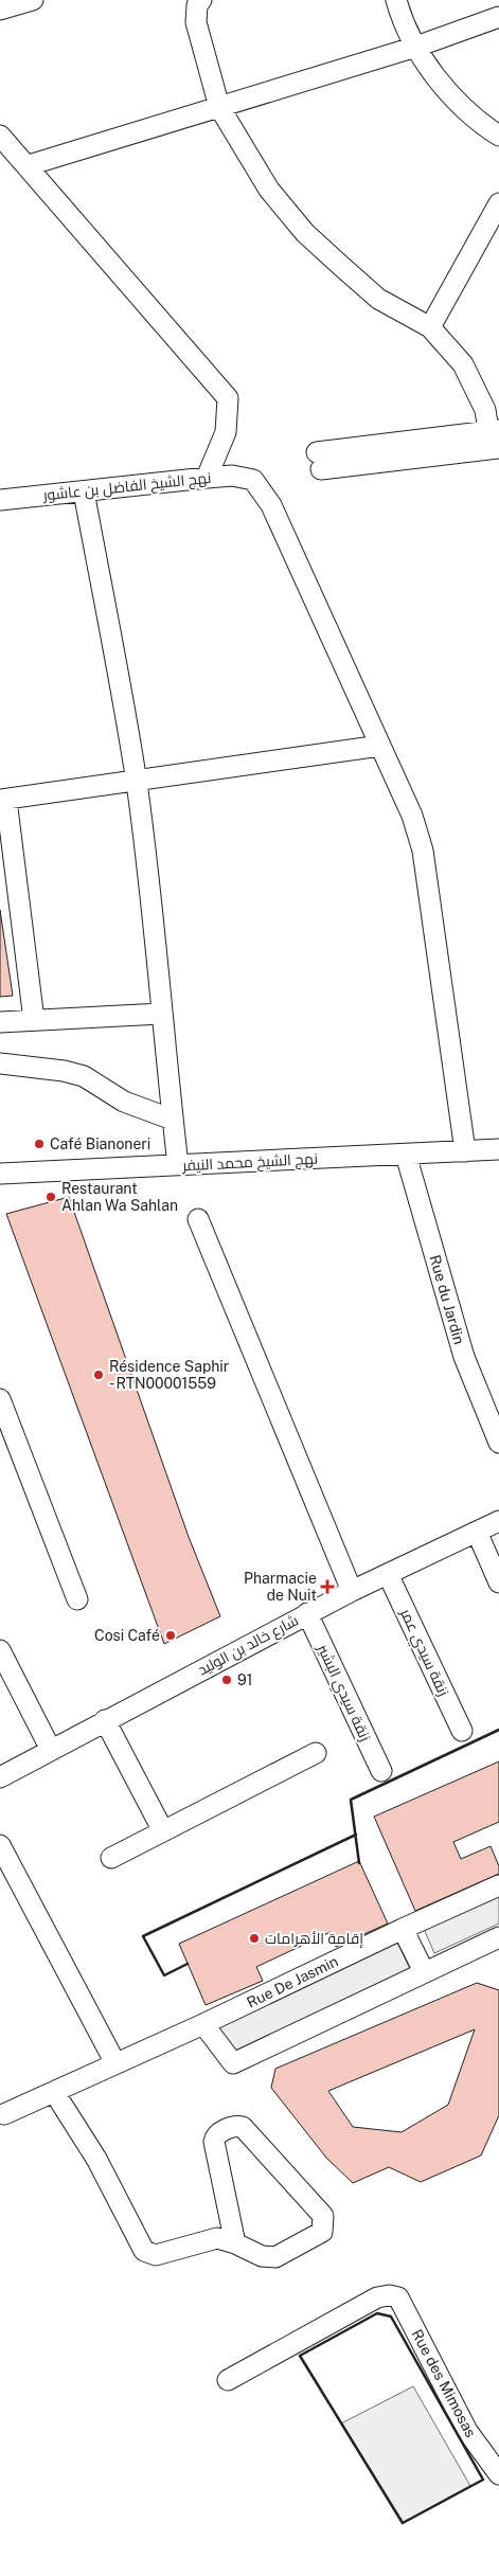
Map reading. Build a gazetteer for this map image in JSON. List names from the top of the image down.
{
  "streets": {
    "street": [
      "نهج الشيخ الفاضل بن عاشور",
      "نهج الشيخ محمد النيفر",
      "Rue du Jardin",
      "شارع خالد بن الوليد",
      "زنقة سيدي عمر",
      "زنقة سيدي البشير",
      "Rue De Jasmin",
      "Rue des Mimosas"
    ]
  },
  "crossings": [
    ["نهج الشيخ محمد النيفر", "Rue du Jardin"],
    ["شارع خالد بن الوليد", "زنقة سيدي عمر"],
    ["شارع خالد بن الوليد", "زنقة سيدي البشير"]
  ],
  "places": {
    "other": [
      "Café Bianoneri",
      "Restaurant Ahlan Wa Sahlan",
      "Résidence Saphir - RTN00001559",
      "Cosi Café",
      "91",
      "إقامة الأهرامات"
    ],
    "health": ["Pharmacie de Nuit"]
  }
}
